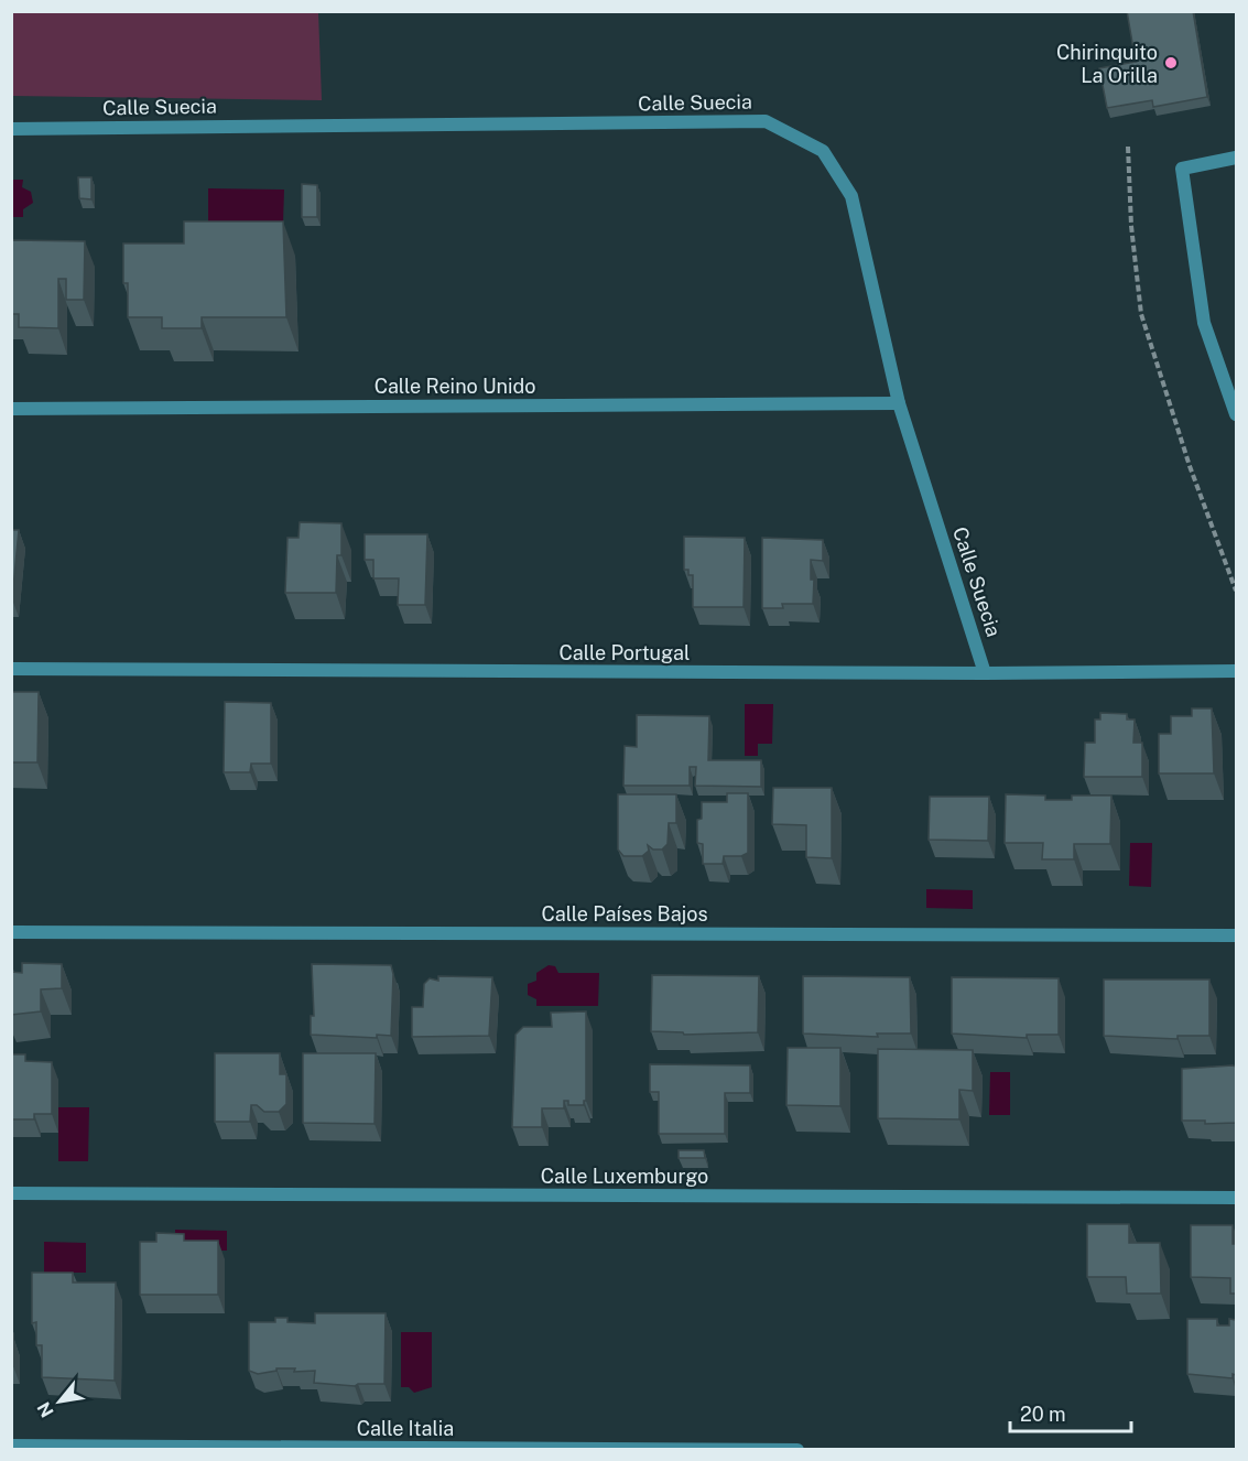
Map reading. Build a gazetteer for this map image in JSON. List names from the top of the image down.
{
  "streets": {
    "street": [
      "Calle Suecia",
      "Calle Reino Unido",
      "Calle Portugal",
      "Calle Países Bajos",
      "Calle Luxemburgo",
      "Calle Italia"
    ]
  },
  "crossings": [
    ["Calle Suecia", "Calle Reino Unido"],
    ["Calle Suecia", "Calle Portugal"]
  ],
  "places": ["Chirinquito La Orilla"],
  "scale_bar": "20 m",
  "north": "bottom left"
}
